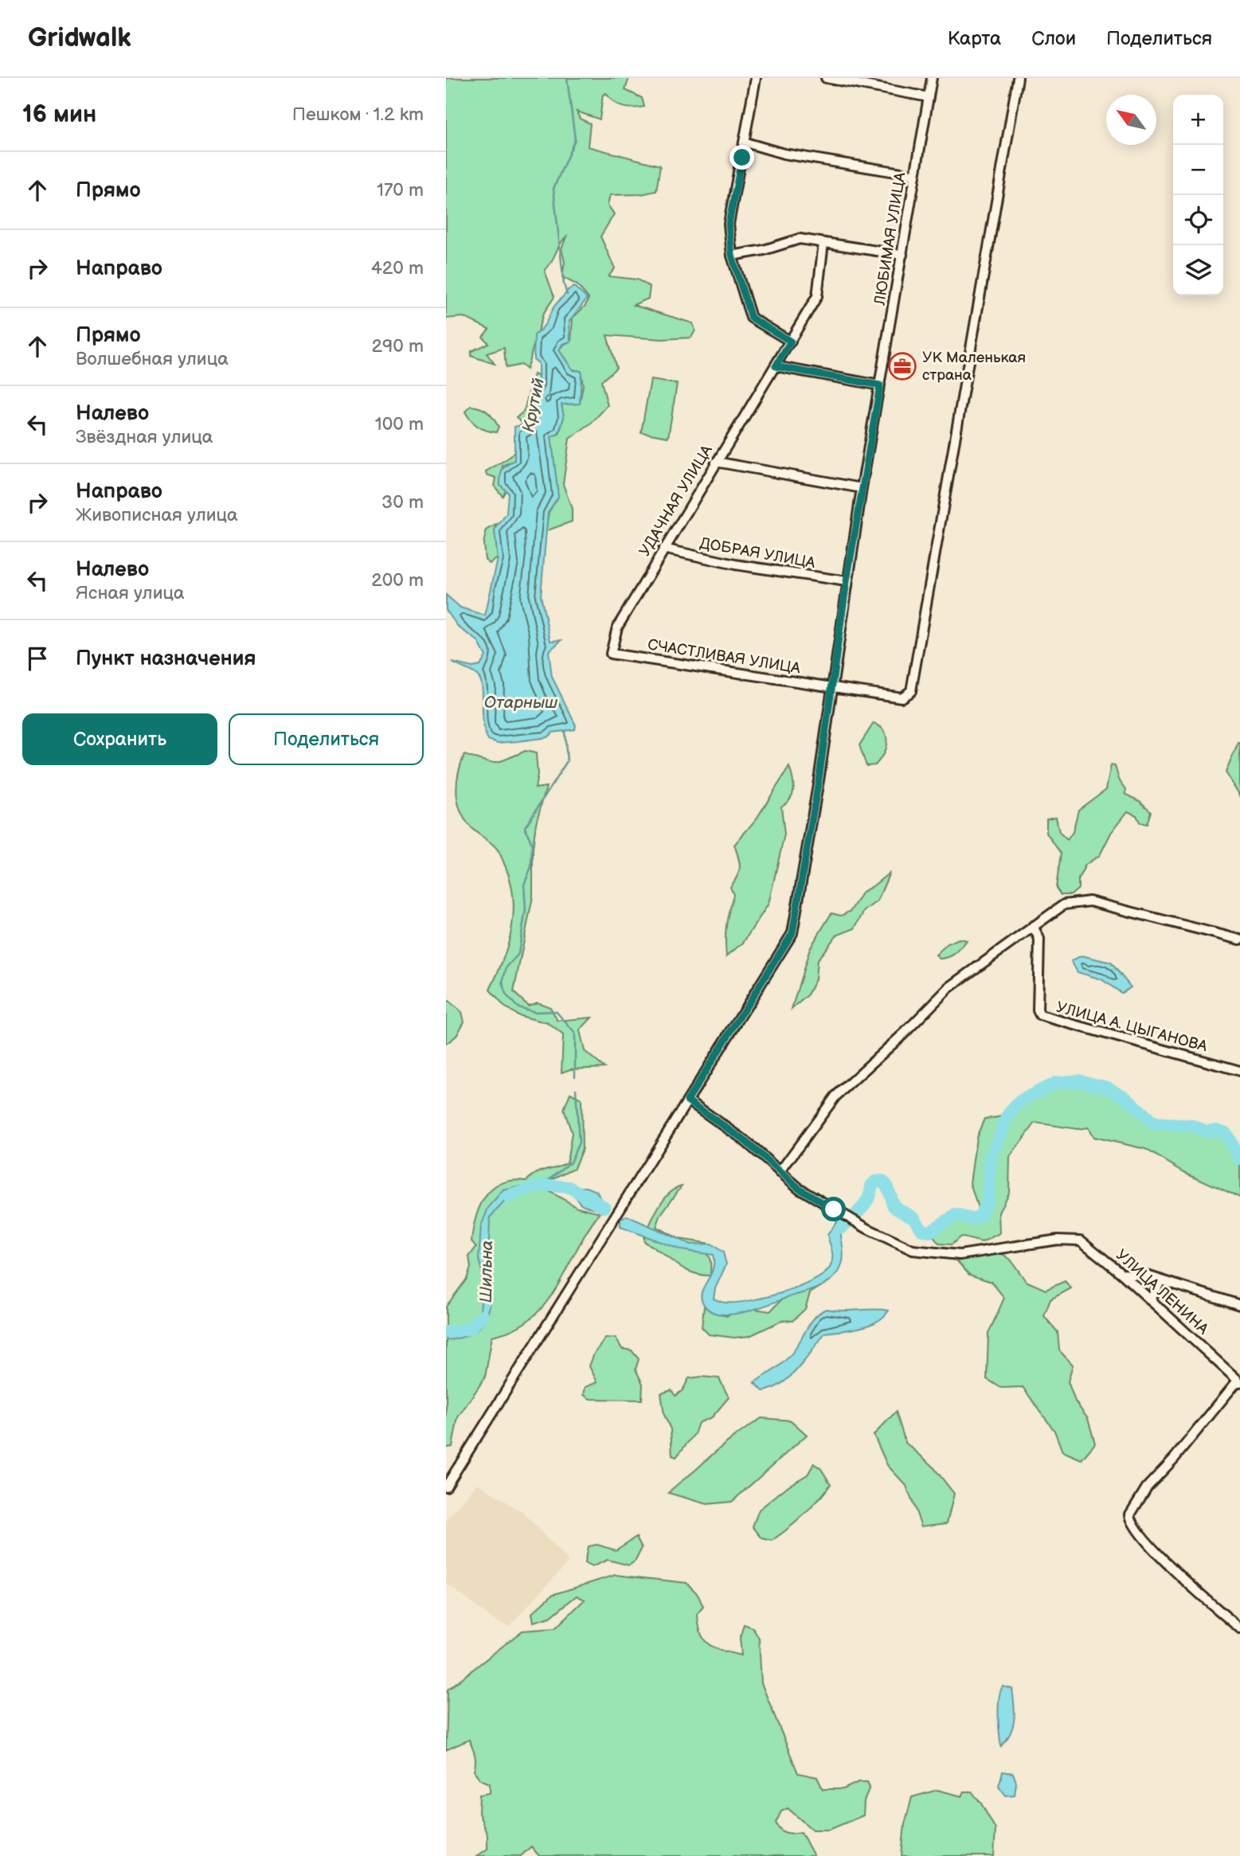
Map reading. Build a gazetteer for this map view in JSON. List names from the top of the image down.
{
  "streets": {
    "street": [
      "ЛЮБИМАЯ УЛИЦА",
      "УДАЧНАЯ УЛИЦА",
      "ДОБРАЯ УЛИЦА",
      "СЧАСТЛИВАЯ УЛИЦА",
      "УЛИЦА А. ЦЫГАНОВА",
      "УЛИЦА ЛЕНИНА"
    ]
  },
  "crossings": [
    ["ЛЮБИМАЯ УЛИЦА", "ДОБРАЯ УЛИЦА"],
    ["ЛЮБИМАЯ УЛИЦА", "СЧАСТЛИВАЯ УЛИЦА"],
    ["УДАЧНАЯ УЛИЦА", "ДОБРАЯ УЛИЦА"],
    ["УДАЧНАЯ УЛИЦА", "СЧАСТЛИВАЯ УЛИЦА"]
  ],
  "water": ["Крутий", "Отарныш", "Шильна"],
  "places": {
    "office": ["УК Маленькая страна"]
  },
  "north": "top left",
  "page": {
    "header": "Gridwalk",
    "nav": ["Карта", "Слои", "Поделиться"],
    "heading": ["16 мин", "Пешком · 1.2 km"],
    "map_buttons": ["+", "−"],
    "list": [
      ["Прямо", "170 m"],
      ["Направо", "420 m"],
      ["Прямо", "Волшебная улица", "290 m"],
      ["Налево", "Звёздная улица", "100 m"],
      ["Направо", "Живописная улица", "30 m"],
      ["Налево", "Ясная улица", "200 m"],
      "Пункт назначения"
    ],
    "buttons": ["Сохранить", "Поделиться"]
  }
}
